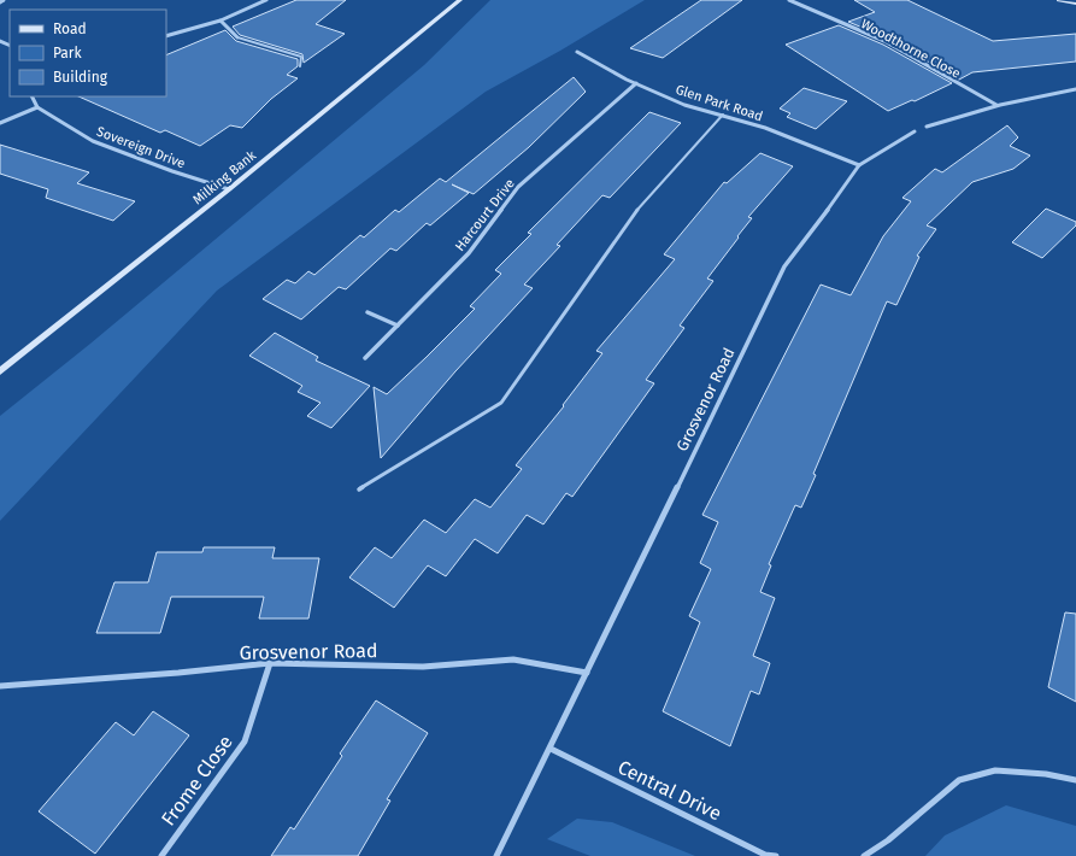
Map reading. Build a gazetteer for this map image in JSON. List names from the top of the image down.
{
  "streets": {
    "street": [
      "Woodthorne Close",
      "Glen Park Road",
      "Sovereign Drive",
      "Milking Bank",
      "Harcourt Drive",
      "Grosvenor Road",
      "Frome Close",
      "Central Drive"
    ]
  },
  "crossings": [
    ["Glen Park Road", "Harcourt Drive"],
    ["Glen Park Road", "Grosvenor Road"],
    ["Sovereign Drive", "Milking Bank"],
    ["Grosvenor Road", "Frome Close"],
    ["Grosvenor Road", "Central Drive"]
  ],
  "legend": ["Road", "Park", "Building"]
}
